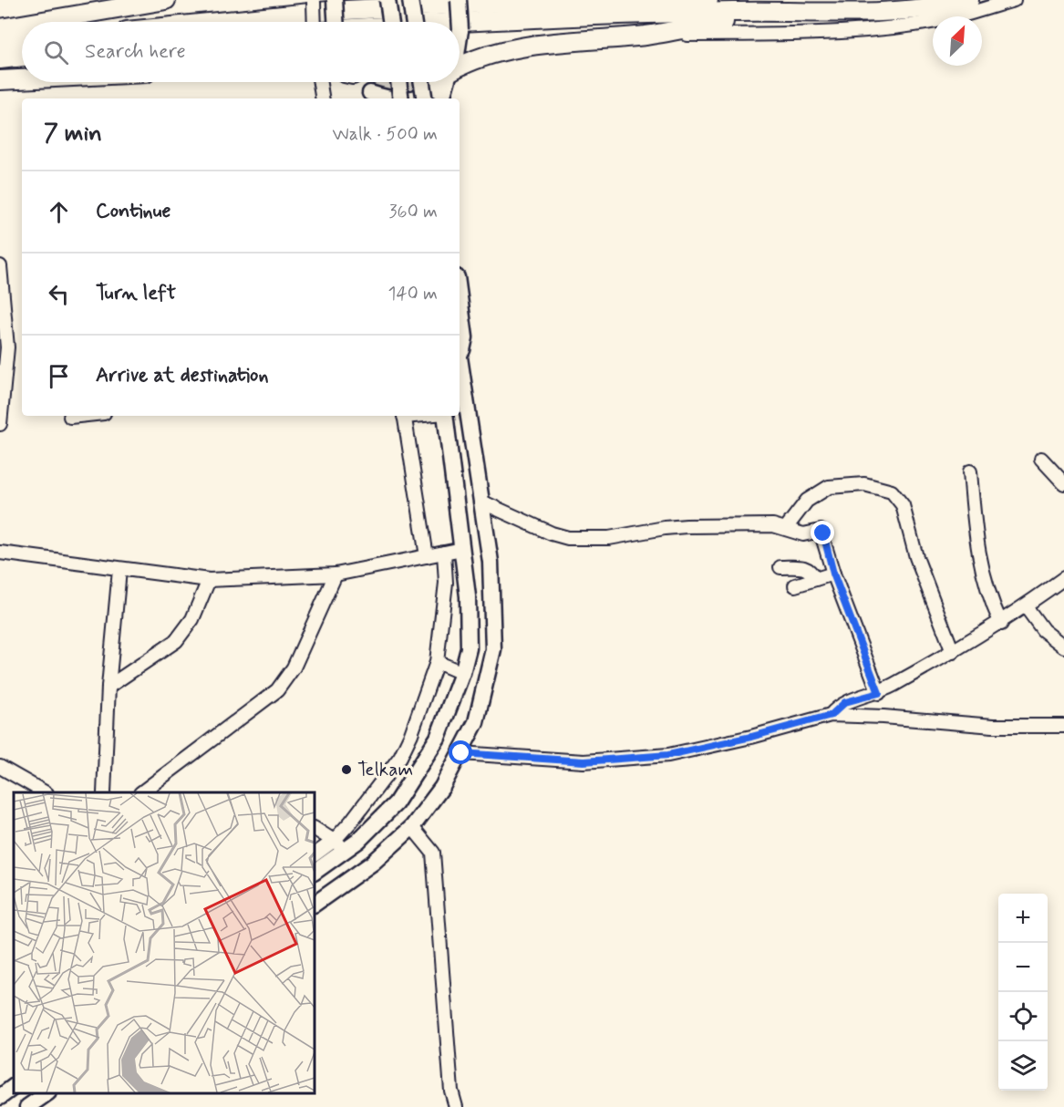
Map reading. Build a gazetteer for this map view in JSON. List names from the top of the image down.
{
  "places": ["Telkam"],
  "north": "top right",
  "page": {
    "search": "Search here",
    "heading": ["7 min", "Walk · 500 m"],
    "list": [
      ["Continue", "360 m"],
      ["Turn left", "140 m"],
      "Arrive at destination"
    ],
    "map_buttons": ["+", "−"]
  }
}
